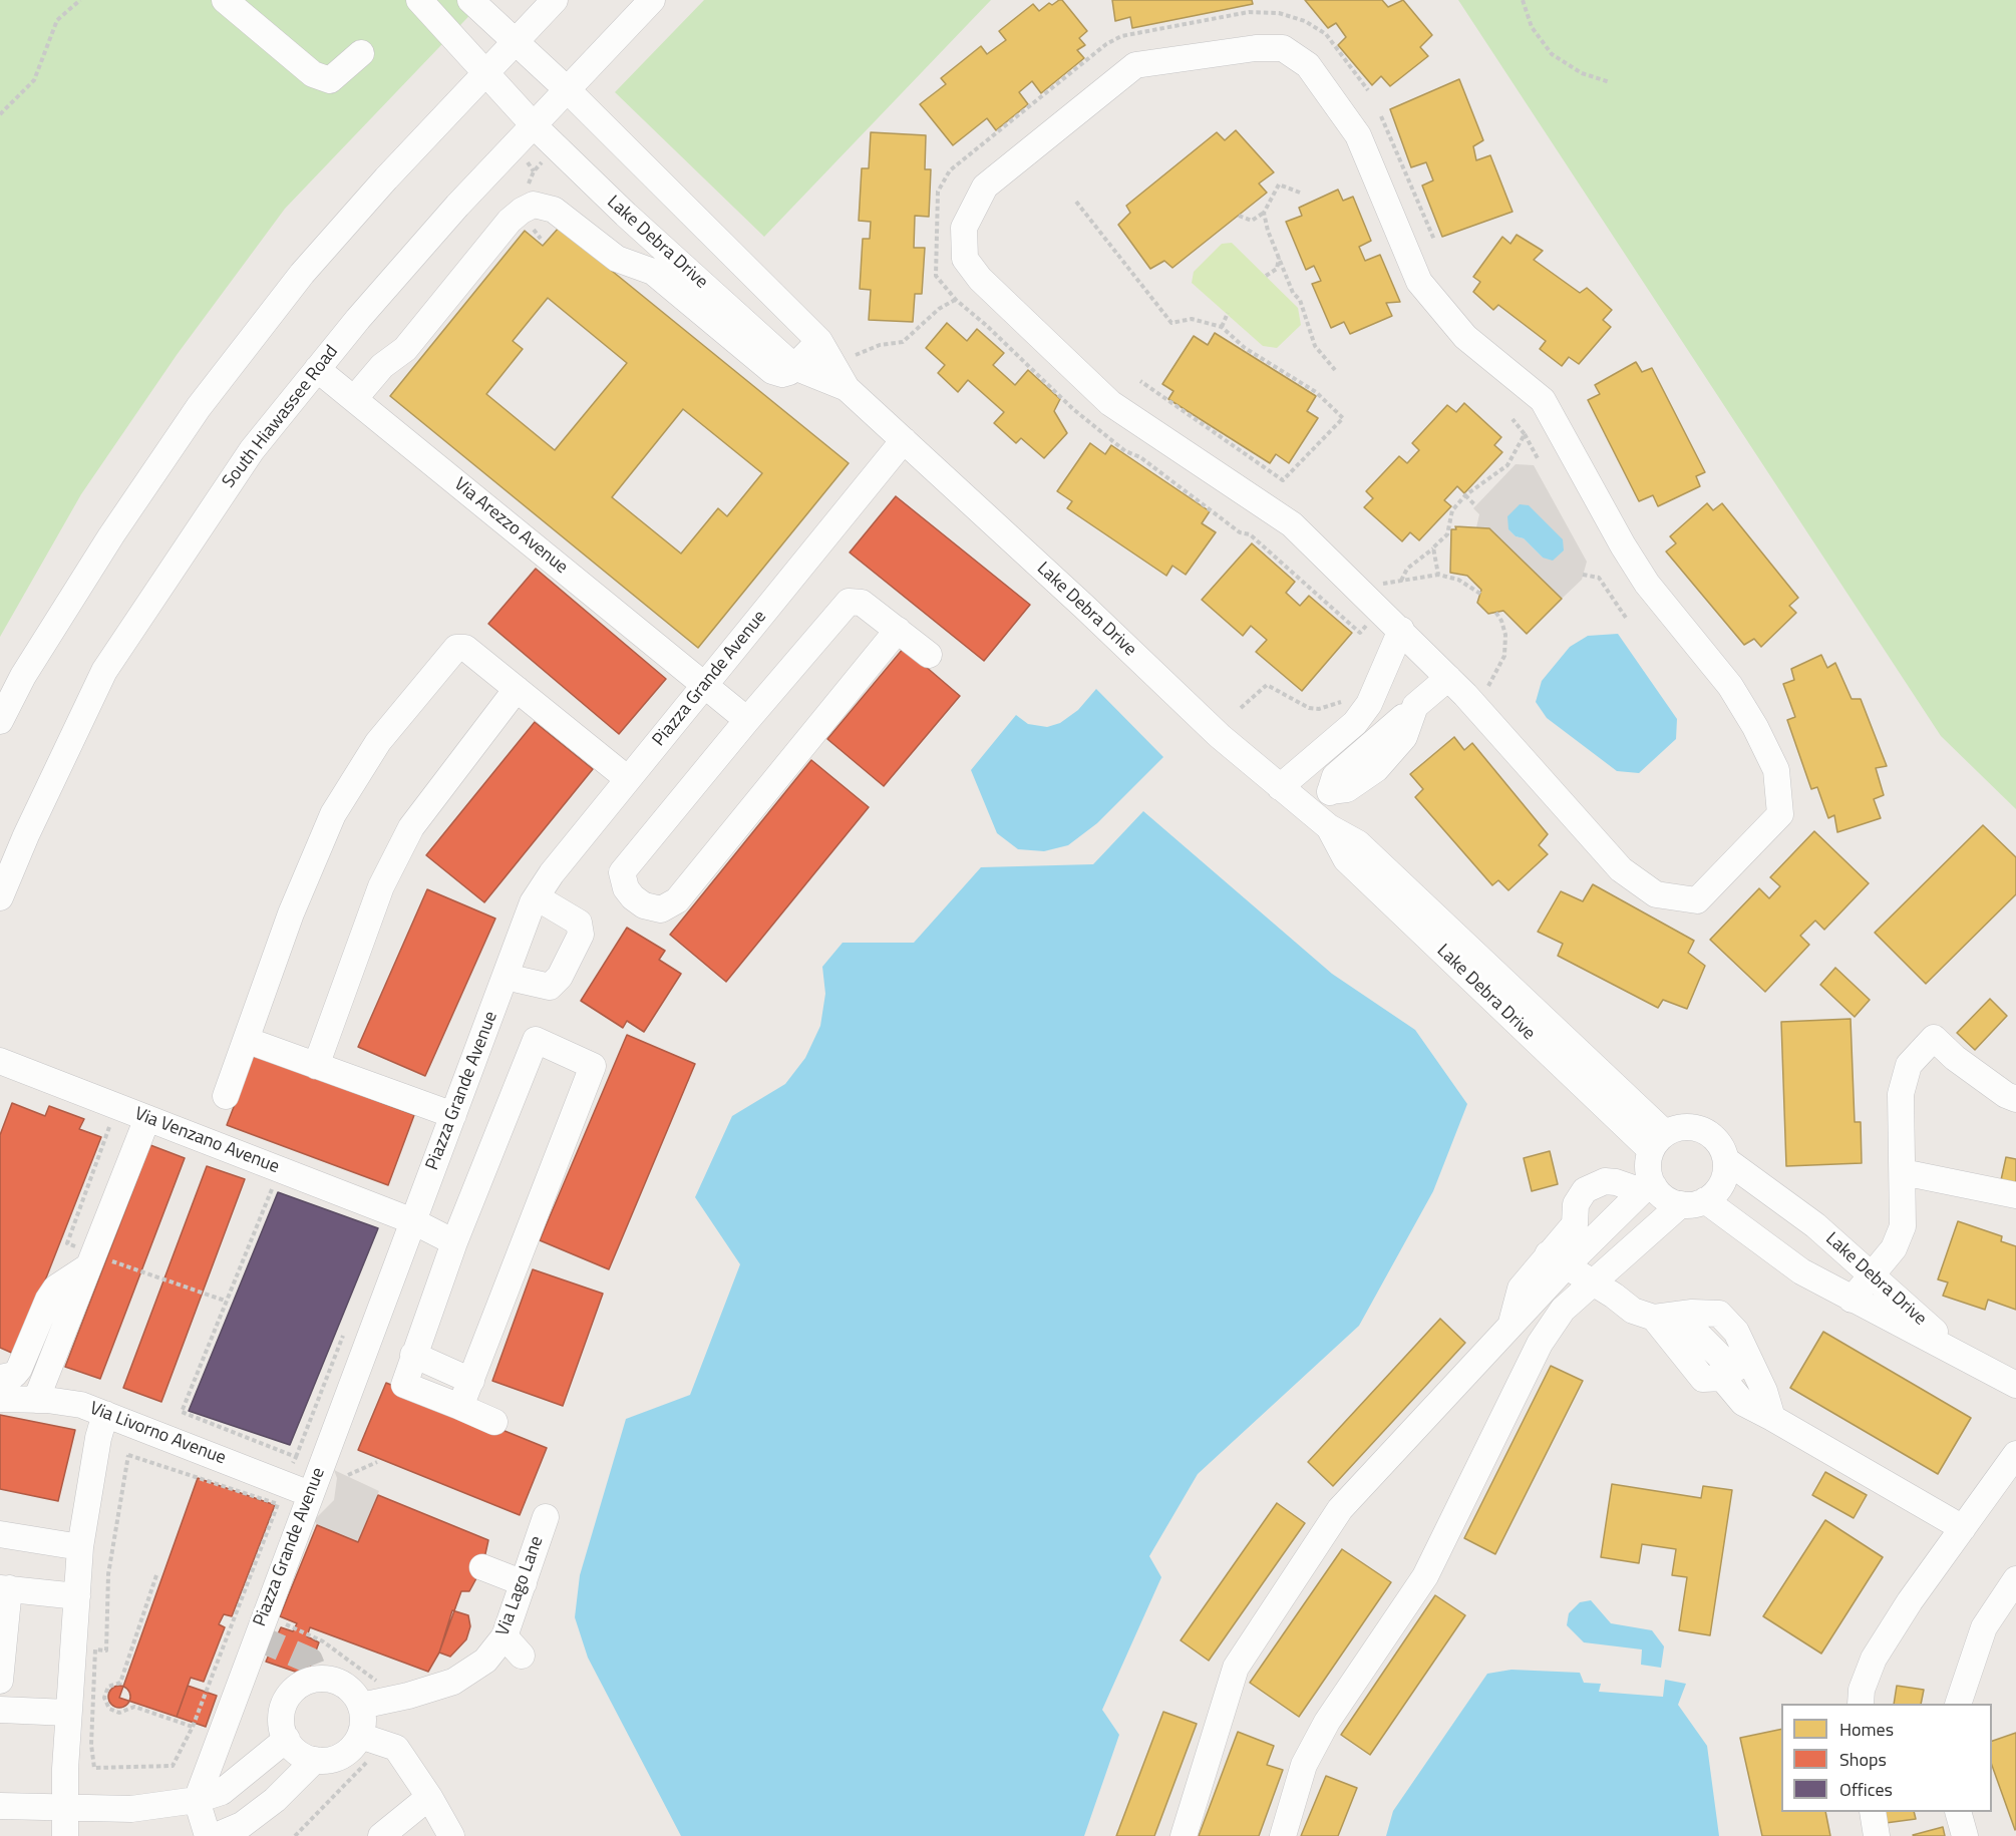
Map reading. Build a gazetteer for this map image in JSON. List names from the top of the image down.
{
  "streets": {
    "street": [
      "Lake Debra Drive",
      "South Hiawassee Road",
      "Via Arezzo Avenue",
      "Piazza Grande Avenue",
      "Via Venzano Avenue",
      "Via Livorno Avenue",
      "Via Lago Lane"
    ]
  },
  "crossings": [
    ["Lake Debra Drive", "South Hiawassee Road"],
    ["Lake Debra Drive", "Piazza Grande Avenue"],
    ["South Hiawassee Road", "Via Arezzo Avenue"],
    ["Via Arezzo Avenue", "Piazza Grande Avenue"],
    ["Piazza Grande Avenue", "Via Venzano Avenue"],
    ["Piazza Grande Avenue", "Via Livorno Avenue"]
  ],
  "legend": ["Homes", "Shops", "Offices"]
}
